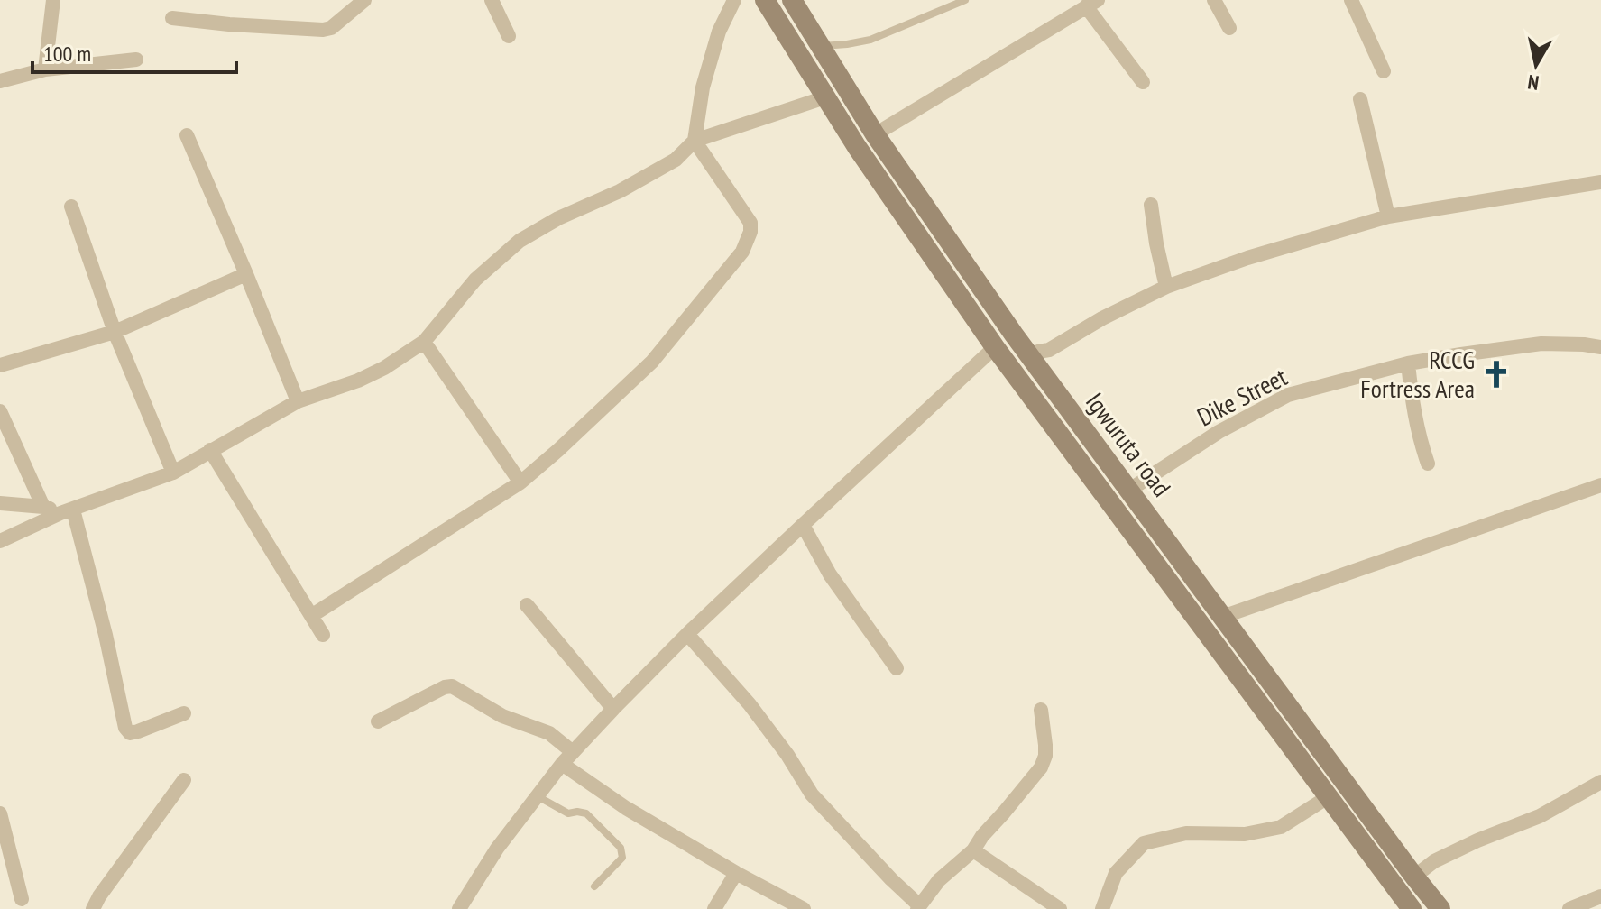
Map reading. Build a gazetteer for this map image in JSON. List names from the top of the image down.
{
  "streets": {
    "main road": ["Igwuruta road"],
    "street": ["Dike Street"]
  },
  "crossings": [
    ["Dike Street", "Igwuruta road"]
  ],
  "places": {
    "church": ["RCCG Fortress Area"]
  },
  "scale_bar": "100 m",
  "north": "bottom"
}
